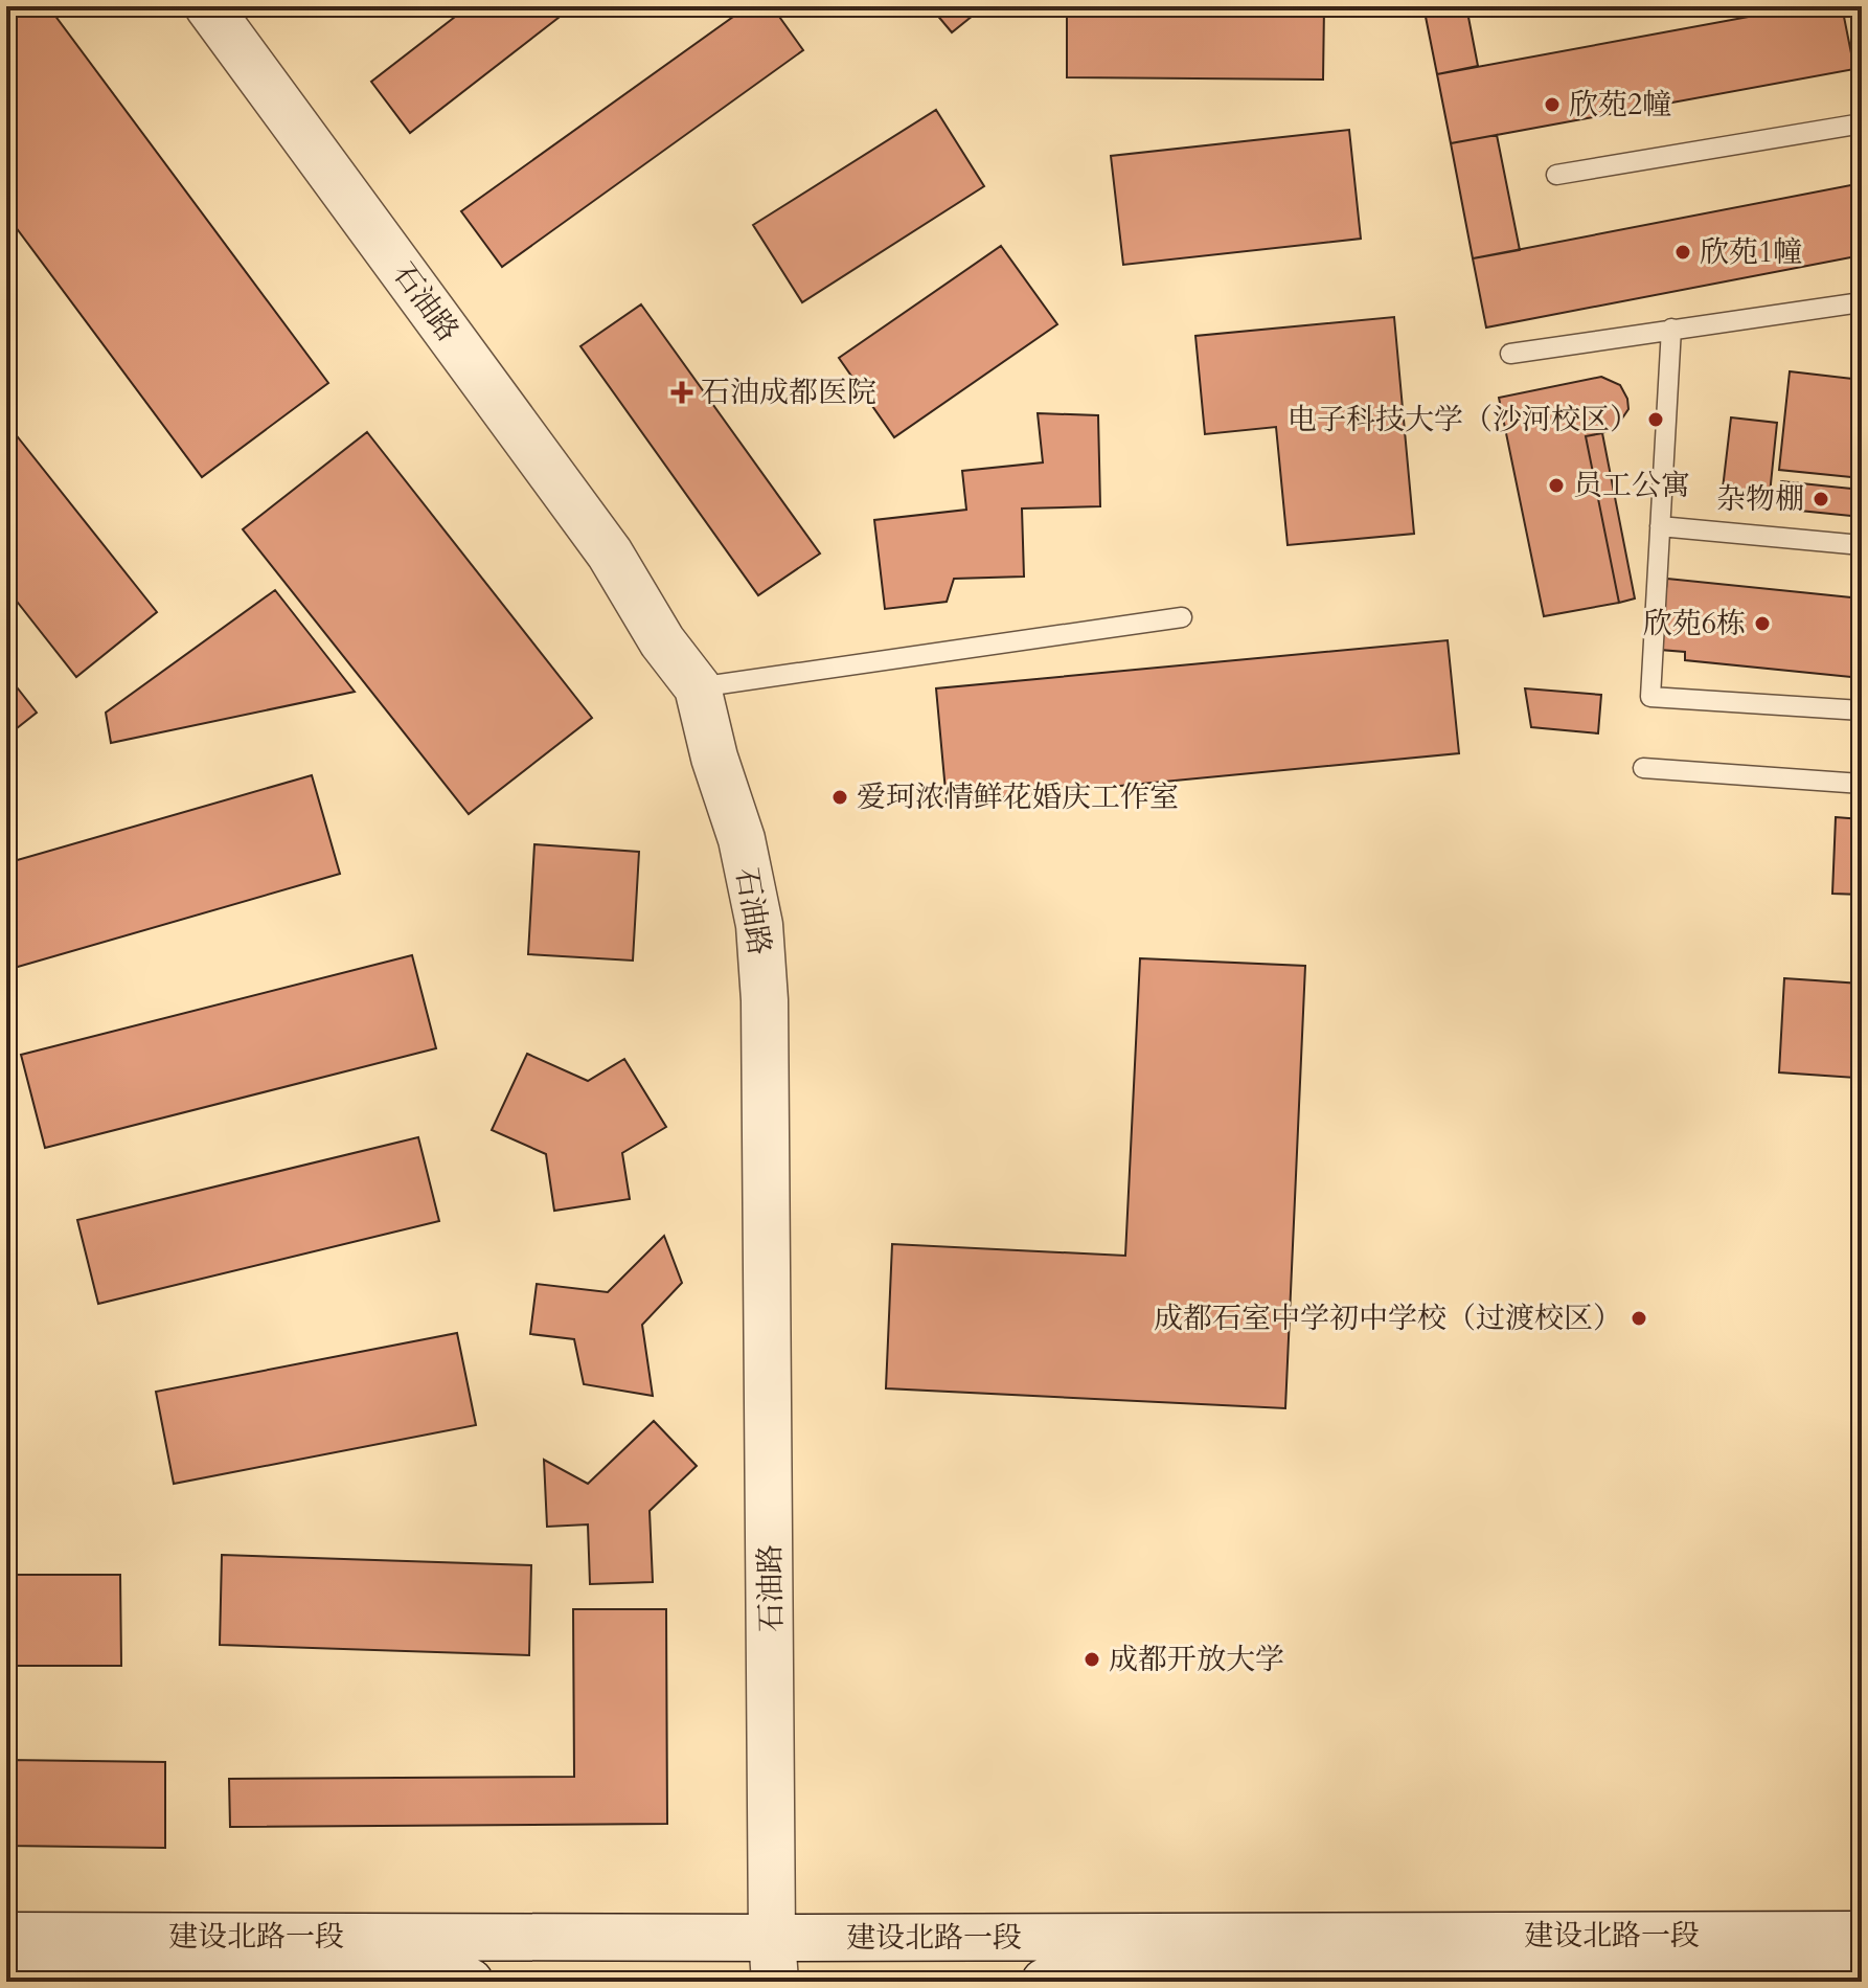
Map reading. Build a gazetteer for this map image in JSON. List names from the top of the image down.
{
  "streets": {
    "main road": ["石油路", "建设北路一段"]
  },
  "crossings": [
    ["石油路", "建设北路一段"]
  ],
  "places": {
    "other": [
      "欣苑2幢",
      "欣苑1幢",
      "电子科技大学（沙河校区）",
      "员工公寓",
      "杂物棚",
      "欣苑6栋",
      "爱珂浓情鲜花婚庆工作室",
      "成都石室中学初中学校（过渡校区）",
      "成都开放大学"
    ],
    "health": ["石油成都医院"]
  }
}
